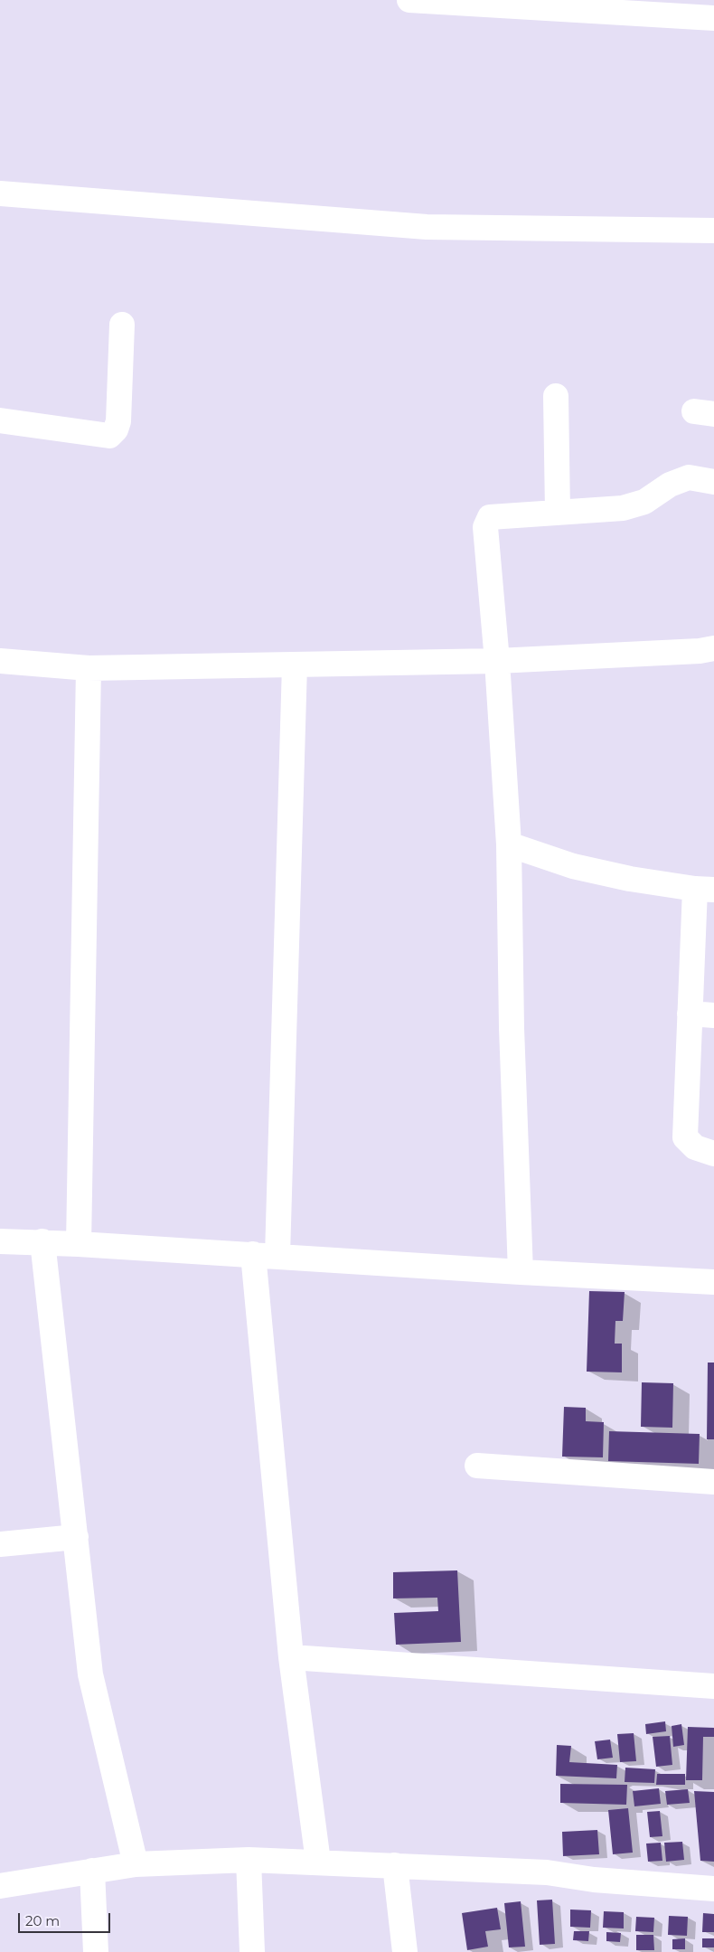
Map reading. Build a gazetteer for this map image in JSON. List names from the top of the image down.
{
  "scale_bar": "20 m"
}
